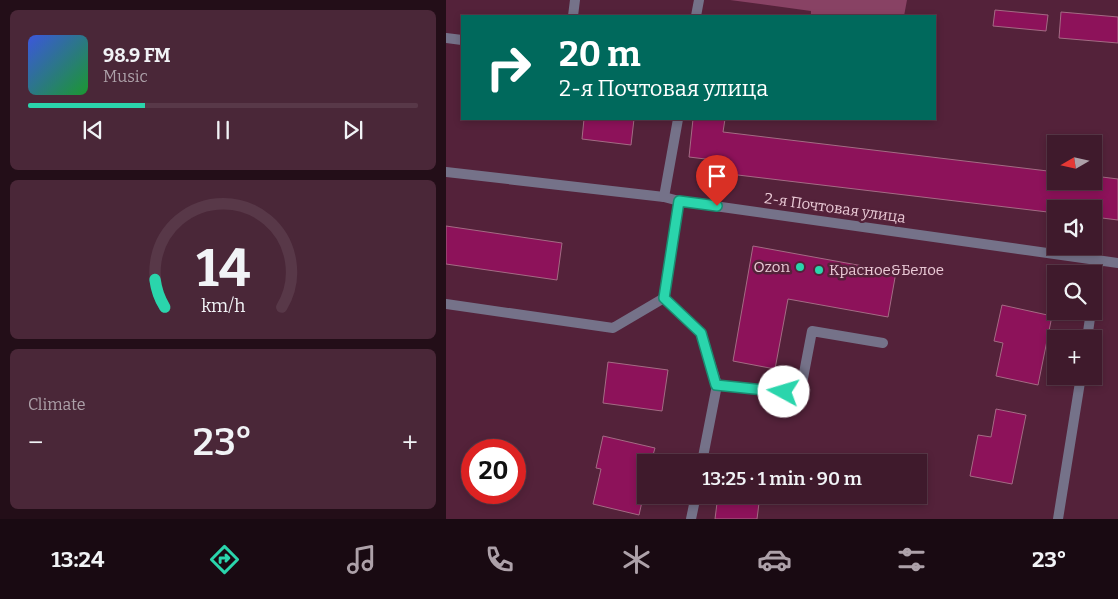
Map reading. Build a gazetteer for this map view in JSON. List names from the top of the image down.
{
  "streets": {
    "street": ["2-я Почтовая улица"]
  },
  "places": ["Ozon", "Красное&Белое"],
  "north": "left",
  "page": {
    "turn": ["20 m", "2-я Почтовая улица"],
    "song": ["98.9 FM", "Music"],
    "map_buttons": "+",
    "tile": "Climate",
    "heat": ["−", "23°", "+"],
    "limit": "20",
    "trip": "13:25 · 1 min · 90 m",
    "tabs": ["13:24", "23°"],
    "gauge": ["14", "km/h"]
  }
}
